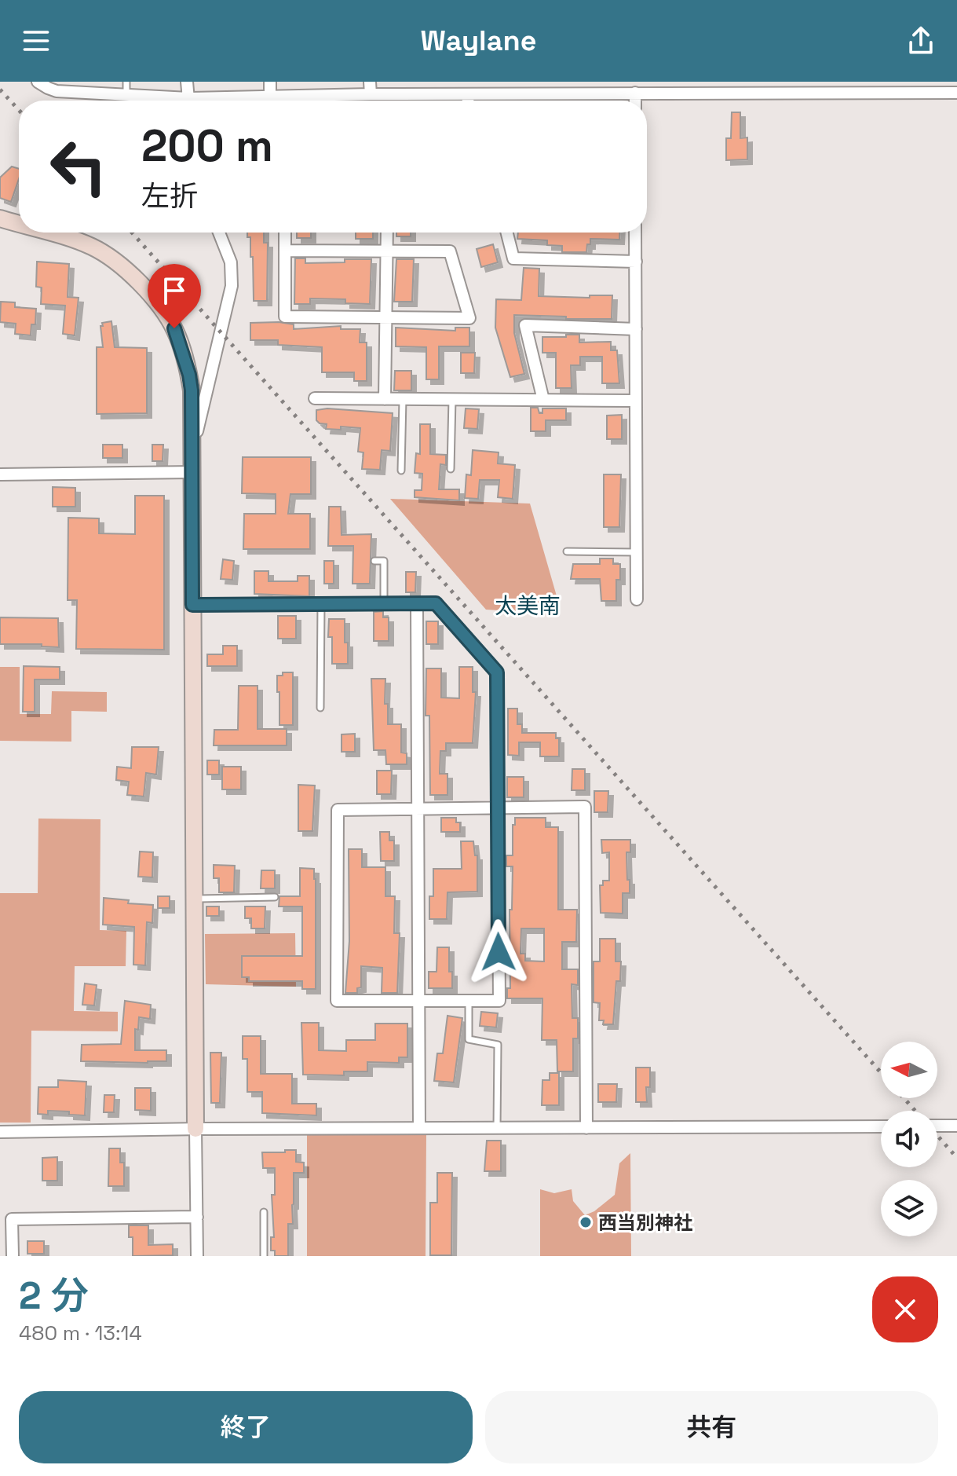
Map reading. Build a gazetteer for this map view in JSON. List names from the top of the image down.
{
  "districts": ["太美南"],
  "places": ["西当別神社"],
  "north": "left",
  "page": {
    "header": "Waylane",
    "turn": ["200 m", "左折"],
    "heading": ["2 分", "480 m · 13:14"],
    "buttons": ["終了", "共有"]
  }
}
